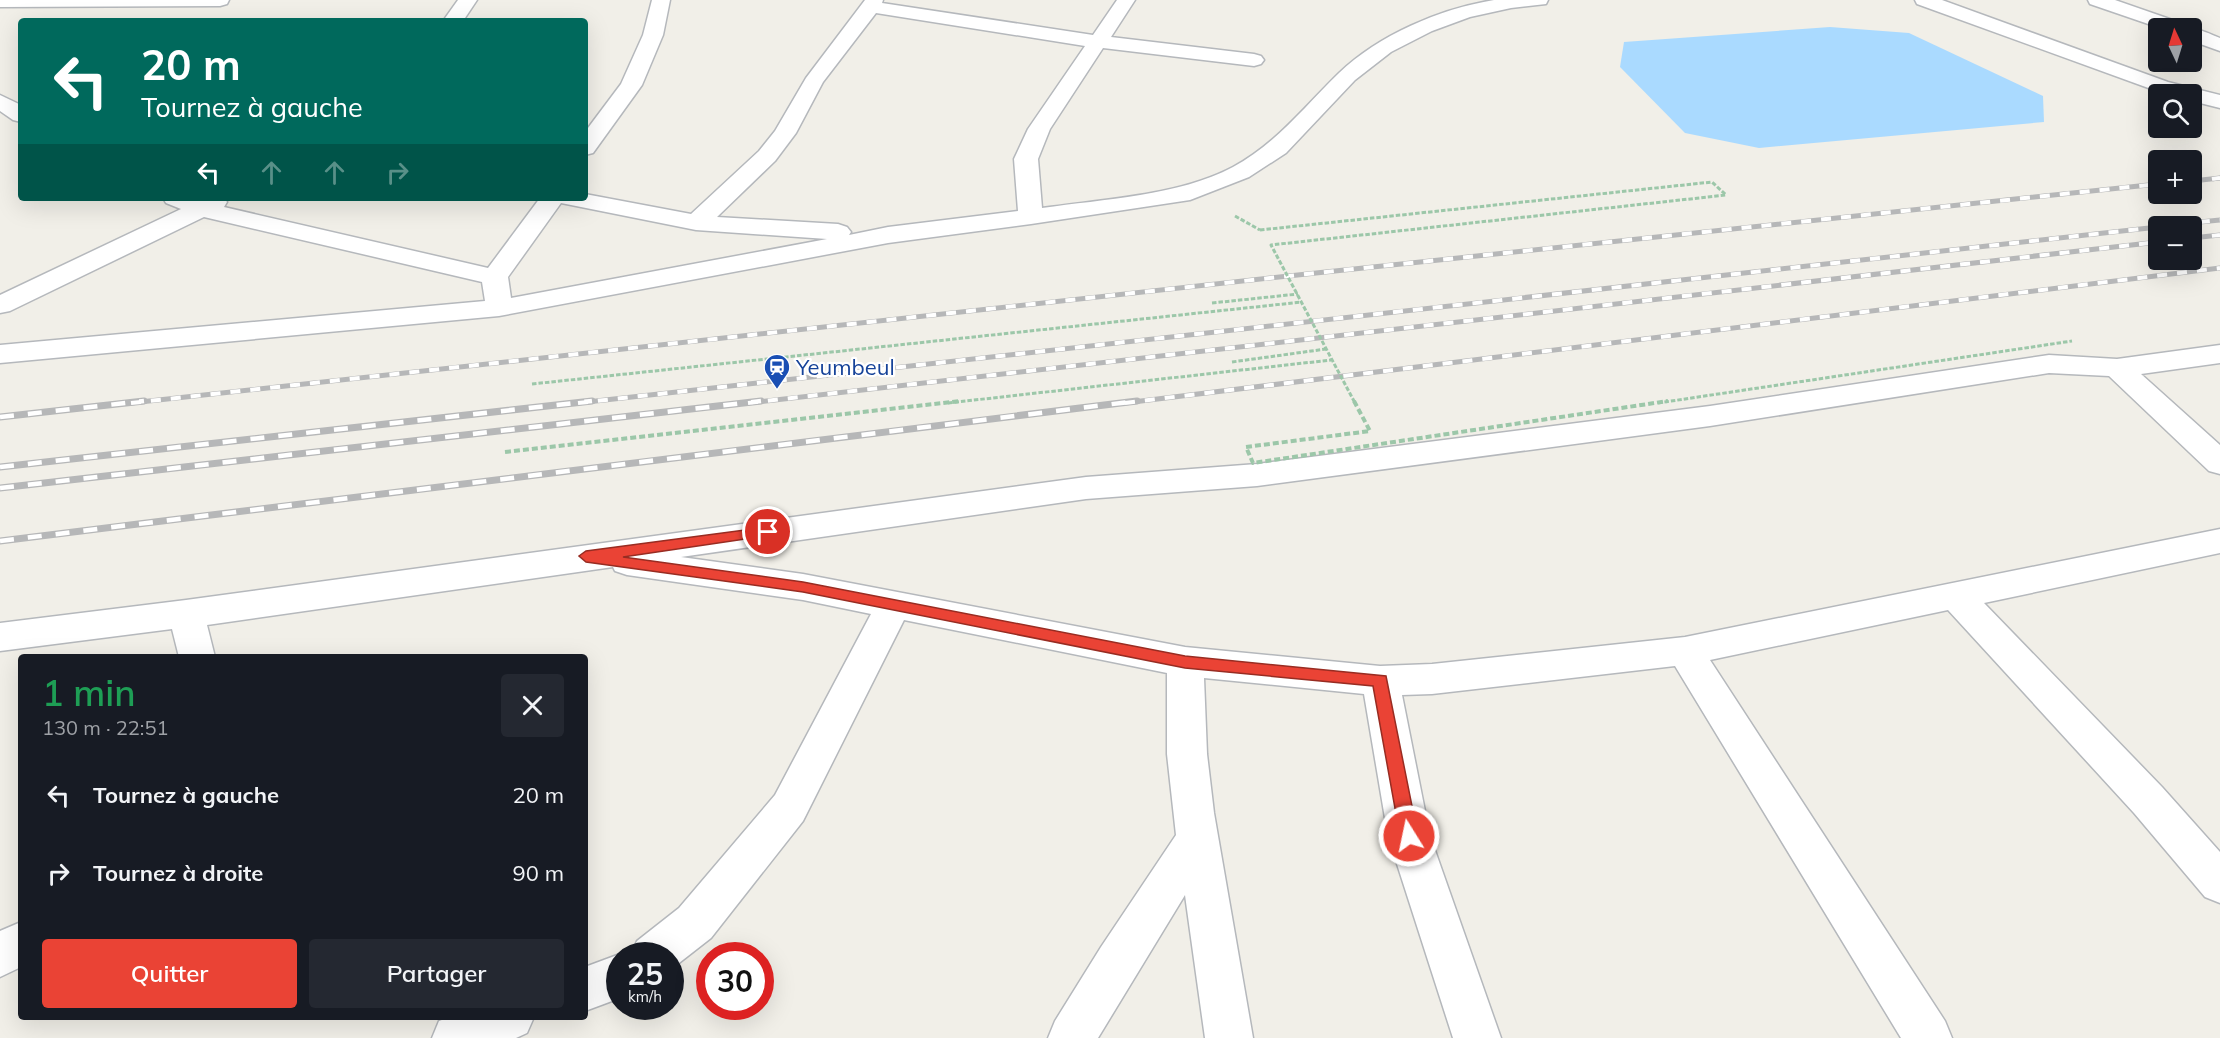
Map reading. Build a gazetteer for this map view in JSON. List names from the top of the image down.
{
  "places": {
    "station": ["Yeumbeul"]
  },
  "north": "top",
  "page": {
    "map_buttons": ["+", "−"],
    "turn": ["20 m", "Tournez à gauche"],
    "heading": ["1 min", "130 m · 22:51"],
    "list": [
      {
        "name": "Tournez à gauche",
        "value": "20 m"
      },
      {
        "name": "Tournez à droite",
        "value": "90 m"
      }
    ],
    "buttons": ["Quitter", "Partager"],
    "speed": "25 km/h",
    "limit": "30"
  }
}
